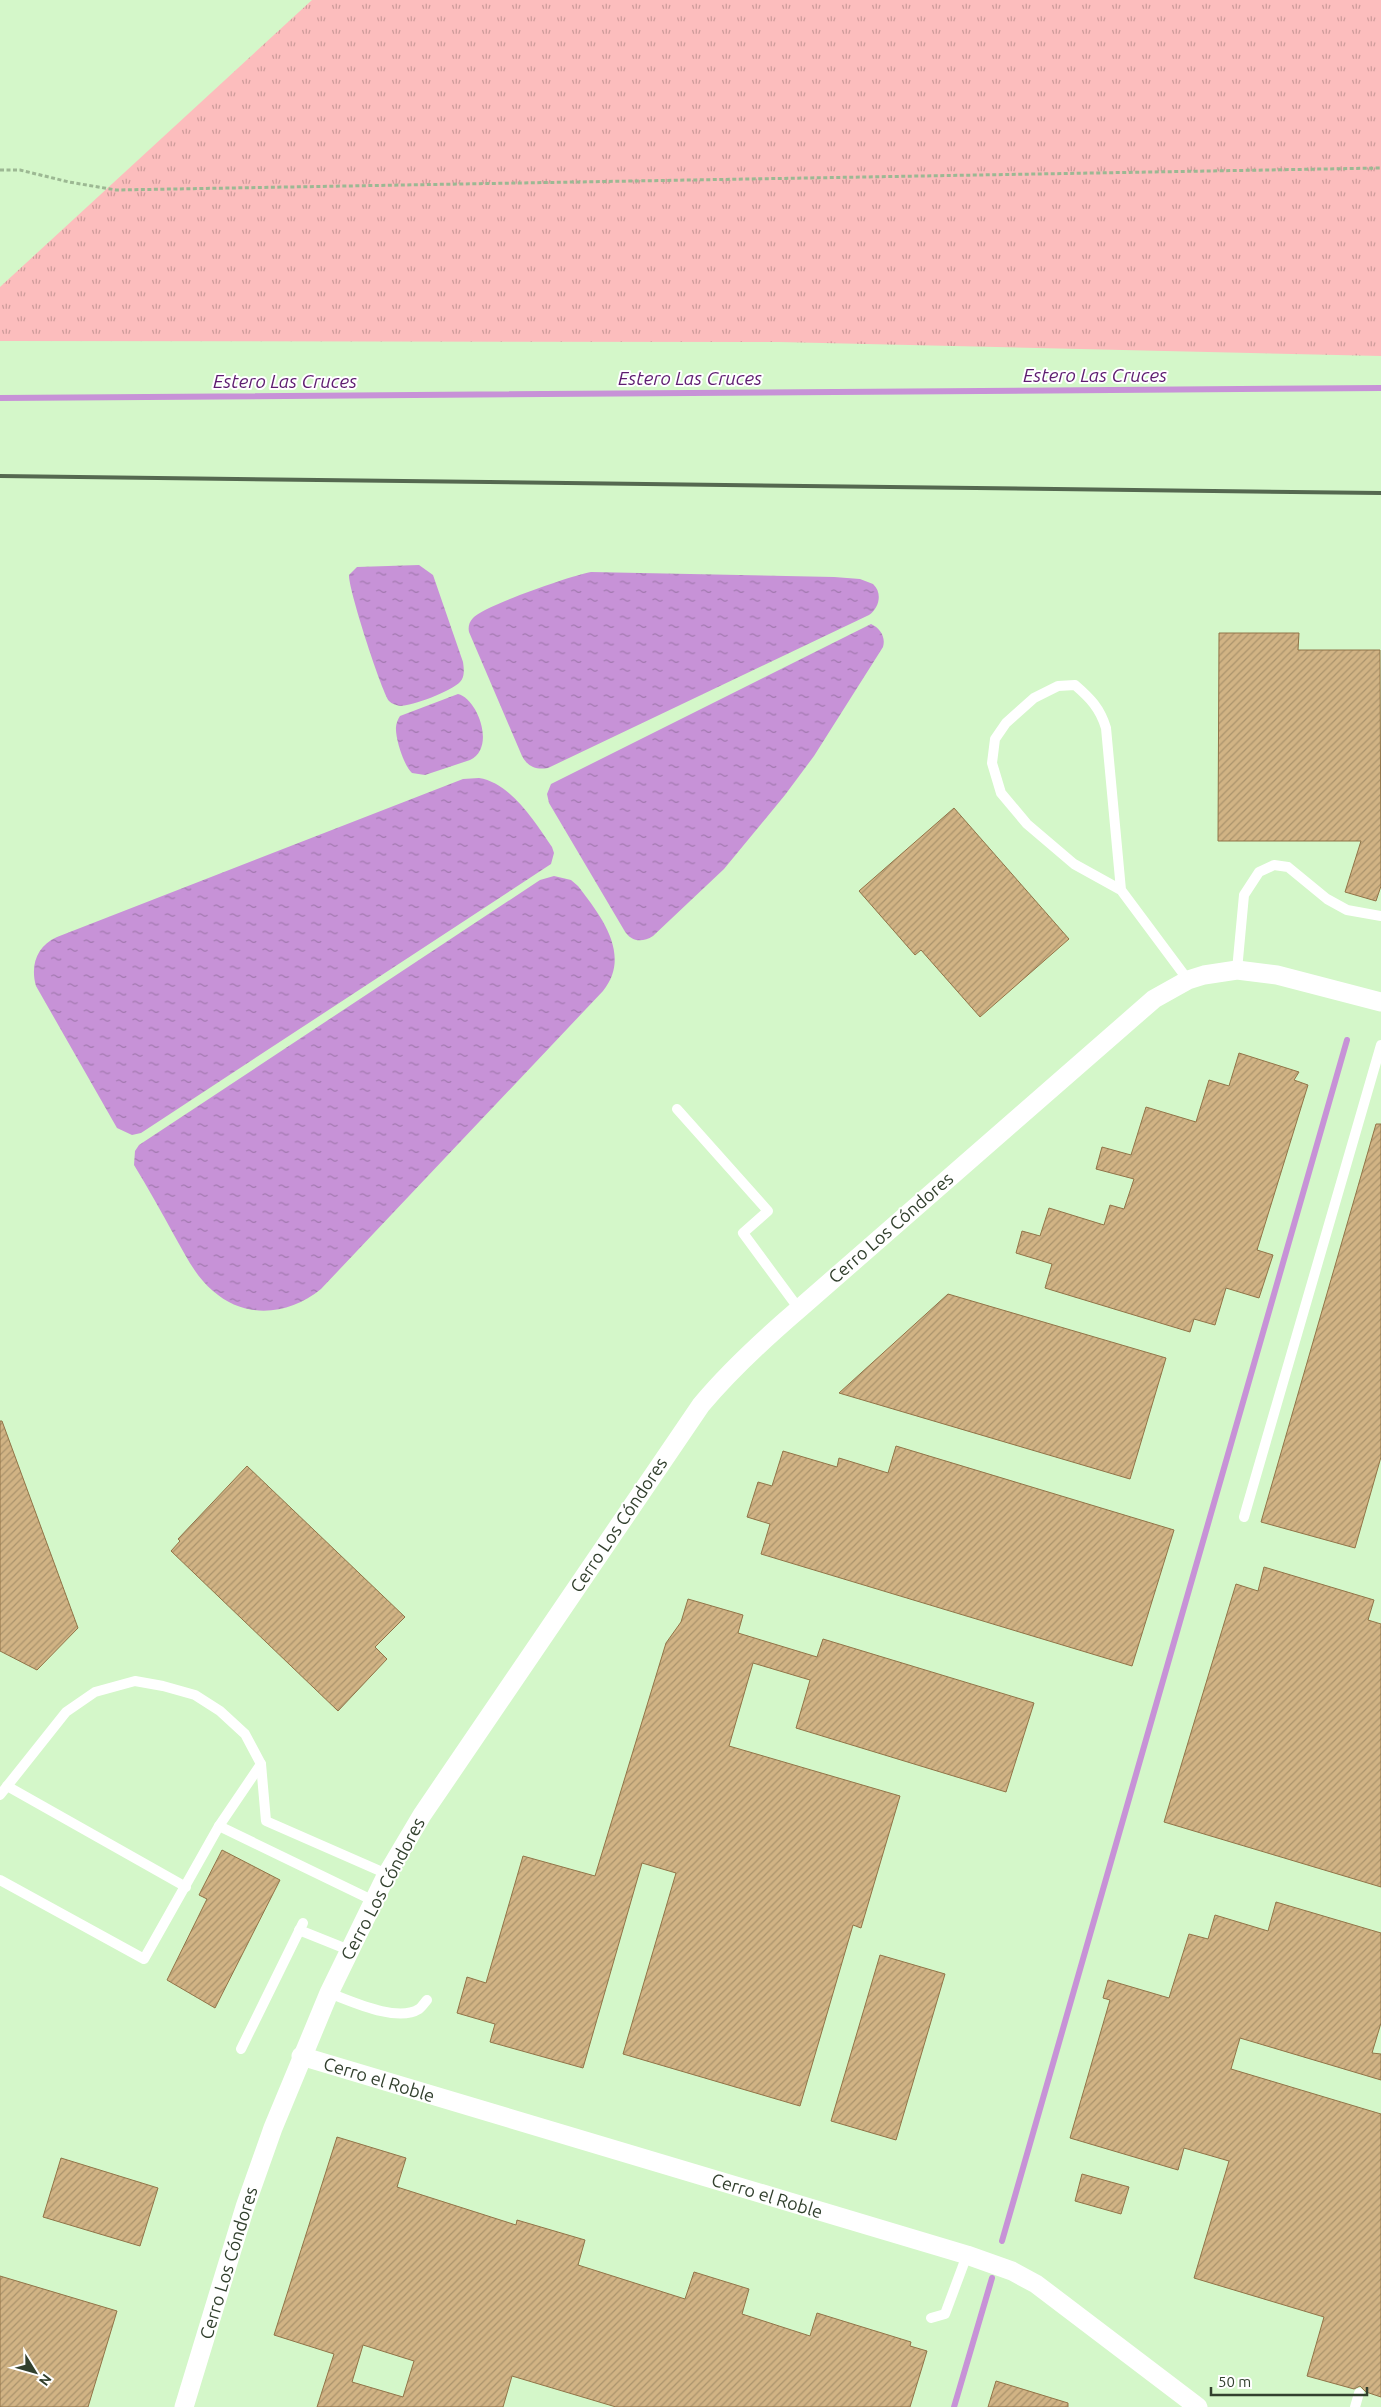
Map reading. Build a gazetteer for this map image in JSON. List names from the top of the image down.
{
  "streets": {
    "street": ["Cerro Los Cóndores", "Cerro el Roble"]
  },
  "crossings": [
    ["Cerro Los Cóndores", "Cerro el Roble"]
  ],
  "water": ["Estero Las Cruces"],
  "scale_bar": "50 m",
  "north": "bottom right"
}
